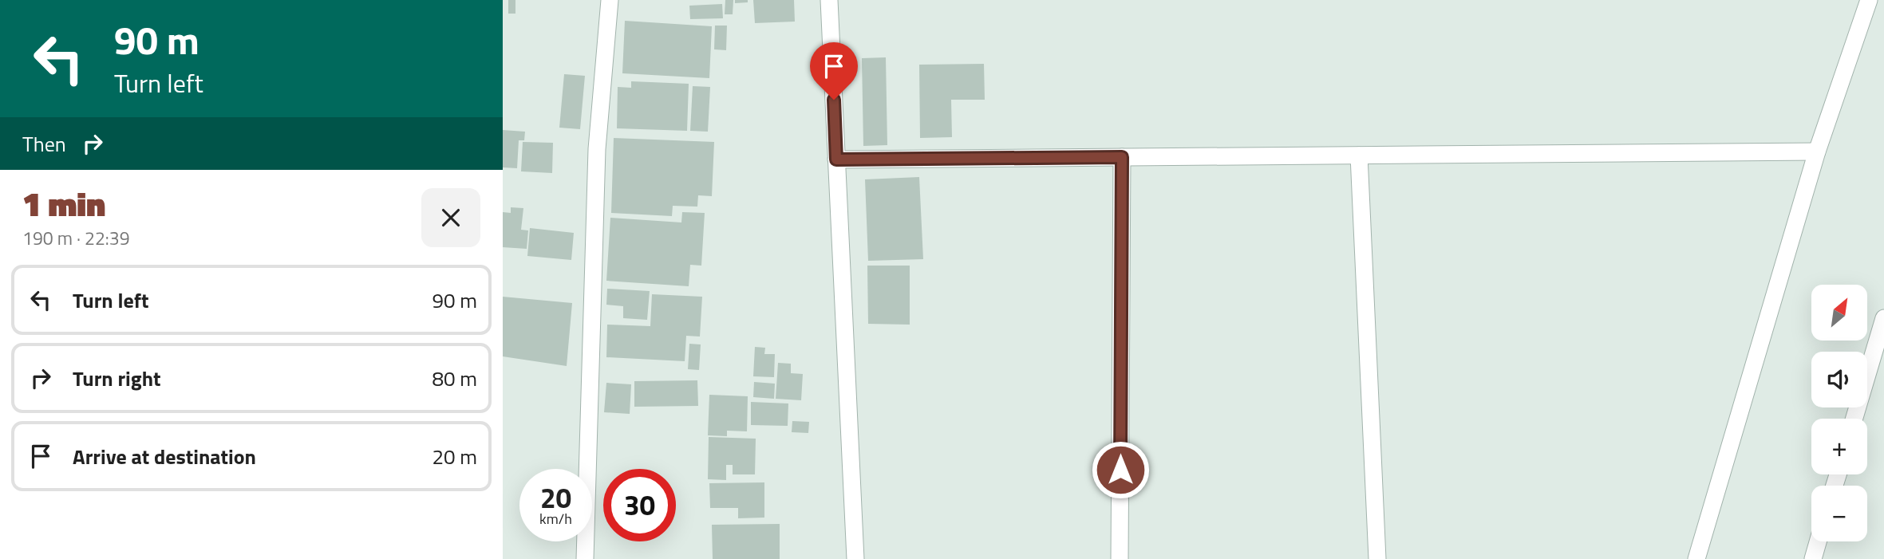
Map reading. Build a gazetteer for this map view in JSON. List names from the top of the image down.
{
  "north": "top right",
  "page": {
    "turn": ["90 m", "Turn left"],
    "then": "Then",
    "heading": ["1 min", "190 m · 22:39"],
    "list": [
      {
        "name": "Turn left",
        "value": "90 m"
      },
      {
        "name": "Turn right",
        "value": "80 m"
      },
      {
        "name": "Arrive at destination",
        "value": "20 m"
      }
    ],
    "map_buttons": ["+", "−"],
    "speed": "20 km/h",
    "limit": "30"
  }
}
